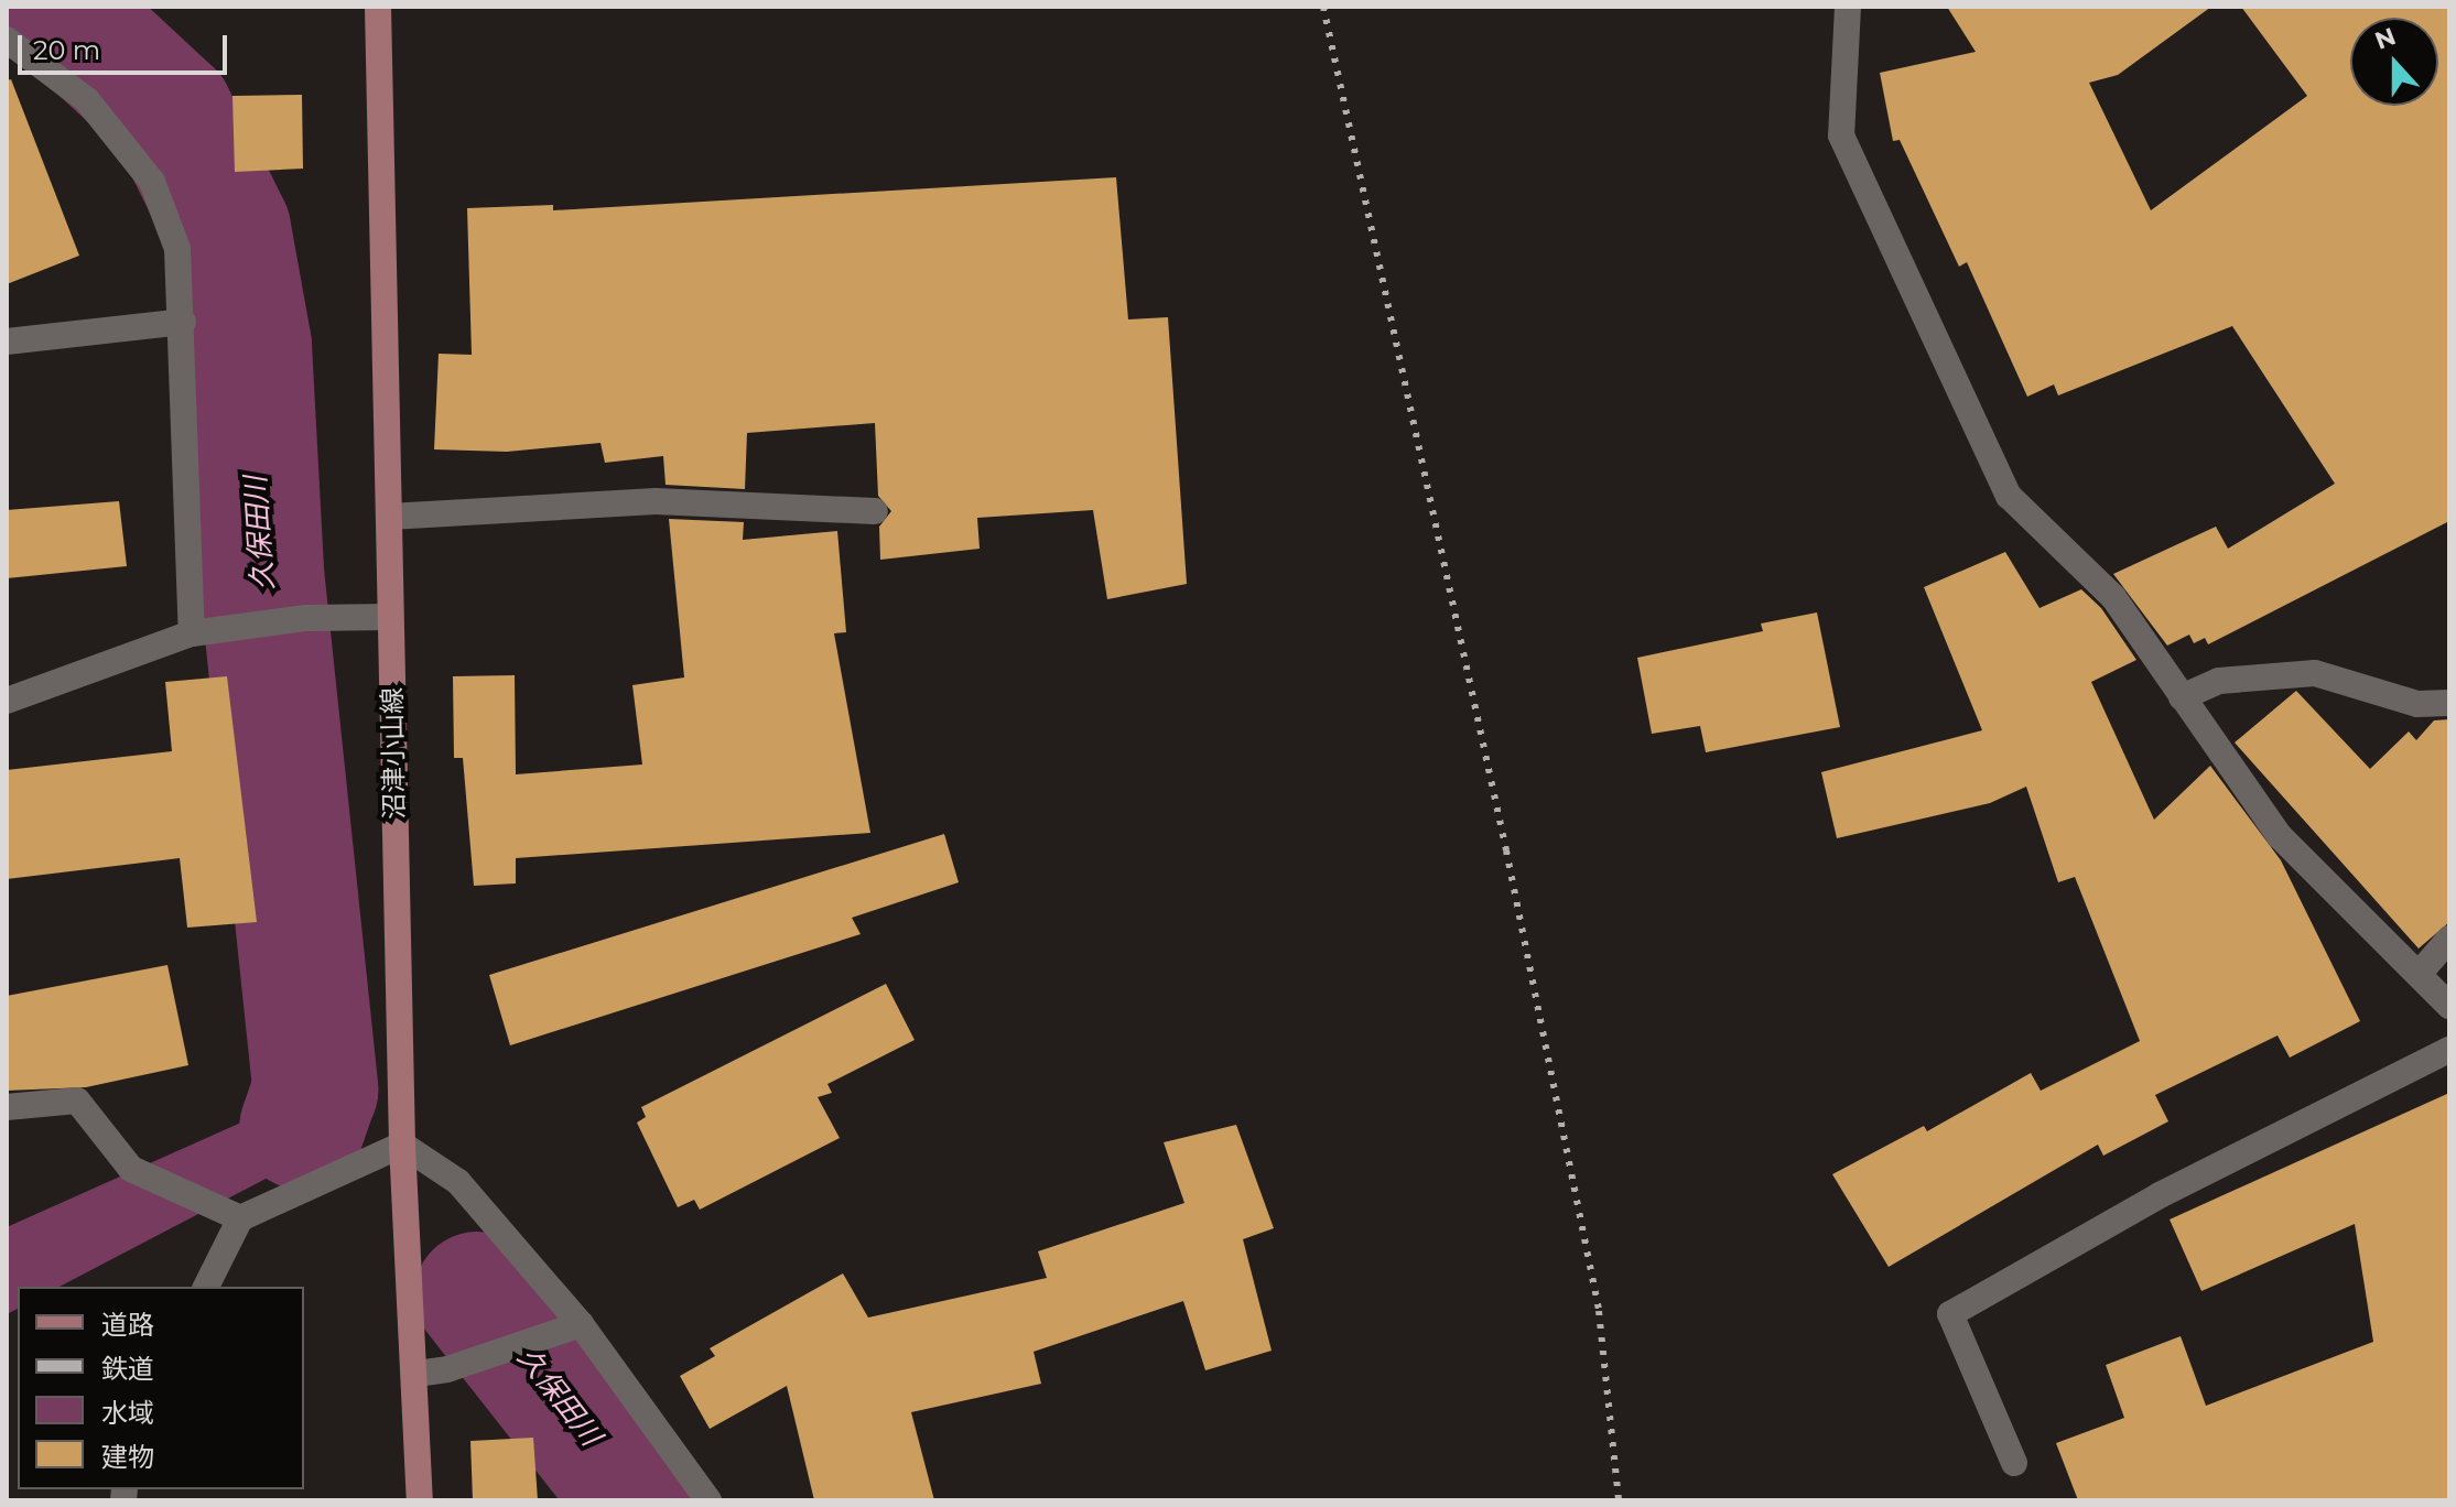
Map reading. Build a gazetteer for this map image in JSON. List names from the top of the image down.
{
  "streets": {
    "main road": ["沼津小山線"]
  },
  "water": ["久保田川"],
  "legend": [
    "道路",
    "鉄道",
    "水域",
    "建物"
  ],
  "scale_bar": "20 m",
  "north": "top"
}
